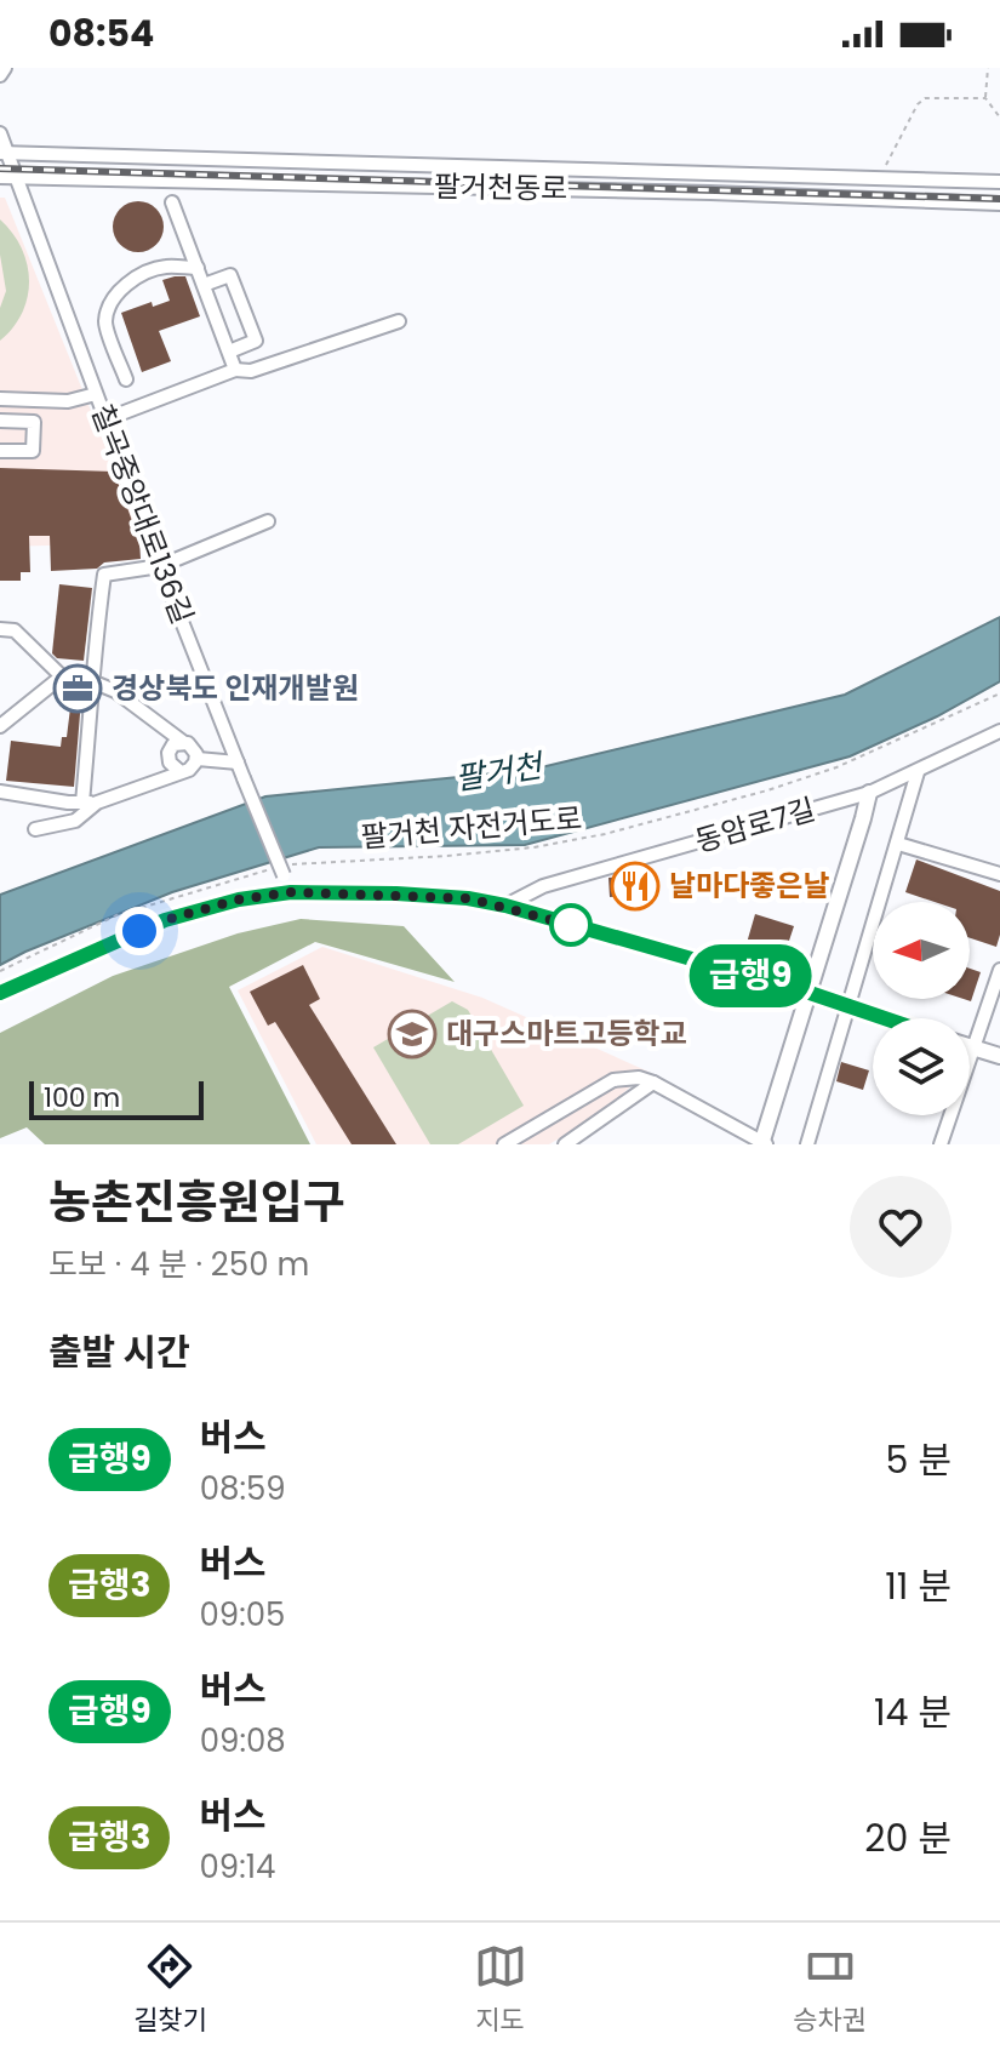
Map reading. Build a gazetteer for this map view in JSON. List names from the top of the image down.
{
  "streets": {
    "street": ["팔거천동로", "칠곡중앙대로136길", "동암로7길"],
    "path": ["팔거천 자전거도로"]
  },
  "crossings": [
    ["팔거천동로", "칠곡중앙대로136길"]
  ],
  "water": ["팔거천"],
  "places": {
    "office": ["경상북도 인재개발원"],
    "restaurant": ["날마다좋은날"],
    "school or university": ["대구스마트고등학교"]
  },
  "lines": ["bus line 급행9"],
  "scale_bar": "100 m",
  "north": "left",
  "page": {
    "status": "08:54",
    "on_map": "급행9",
    "scale": "100 m",
    "heading": [
      ["농촌진흥원입구", "도보 · 4 분 · 250 m"],
      "출발 시간"
    ],
    "list": [
      {
        "mark": "급행9",
        "name": "버스",
        "note": "08:59",
        "value": "5 분"
      },
      {
        "mark": "급행3",
        "name": "버스",
        "note": "09:05",
        "value": "11 분"
      },
      {
        "mark": "급행9",
        "name": "버스",
        "note": "09:08",
        "value": "14 분"
      },
      {
        "mark": "급행3",
        "name": "버스",
        "note": "09:14",
        "value": "20 분"
      }
    ],
    "tabs": ["길찾기", "지도", "승차권"]
  }
}
